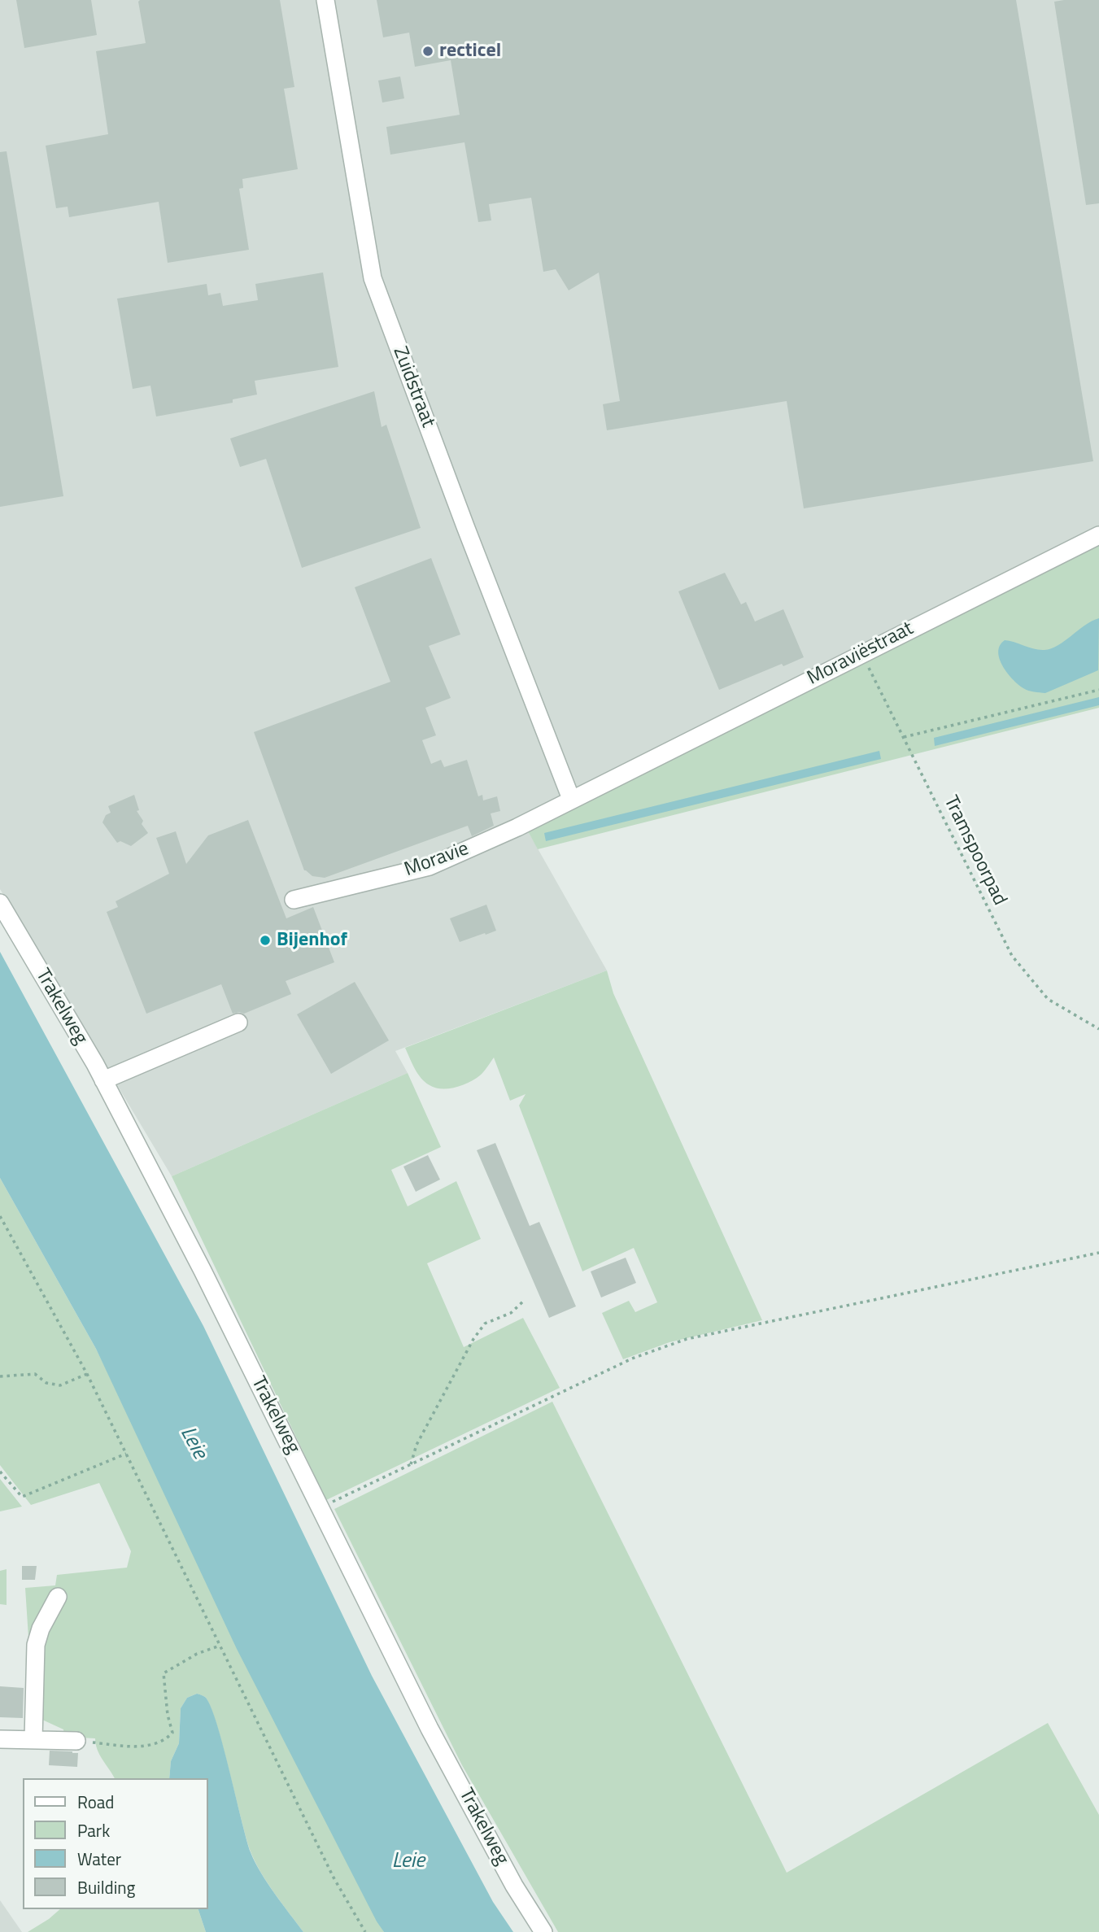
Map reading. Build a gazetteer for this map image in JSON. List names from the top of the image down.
{
  "streets": {
    "street": [
      "Zuidstraat",
      "Moraviëstraat",
      "Moravie",
      "Trakelweg"
    ],
    "path": ["Tramspoorpad"]
  },
  "crossings": [
    ["Zuidstraat", "Moravie"],
    ["Moraviëstraat", "Tramspoorpad"],
    ["Moraviëstraat", "Moravie"]
  ],
  "water": ["Leie"],
  "places": ["recticel", "Bijenhof"],
  "legend": [
    "Road",
    "Park",
    "Water",
    "Building"
  ]
}
